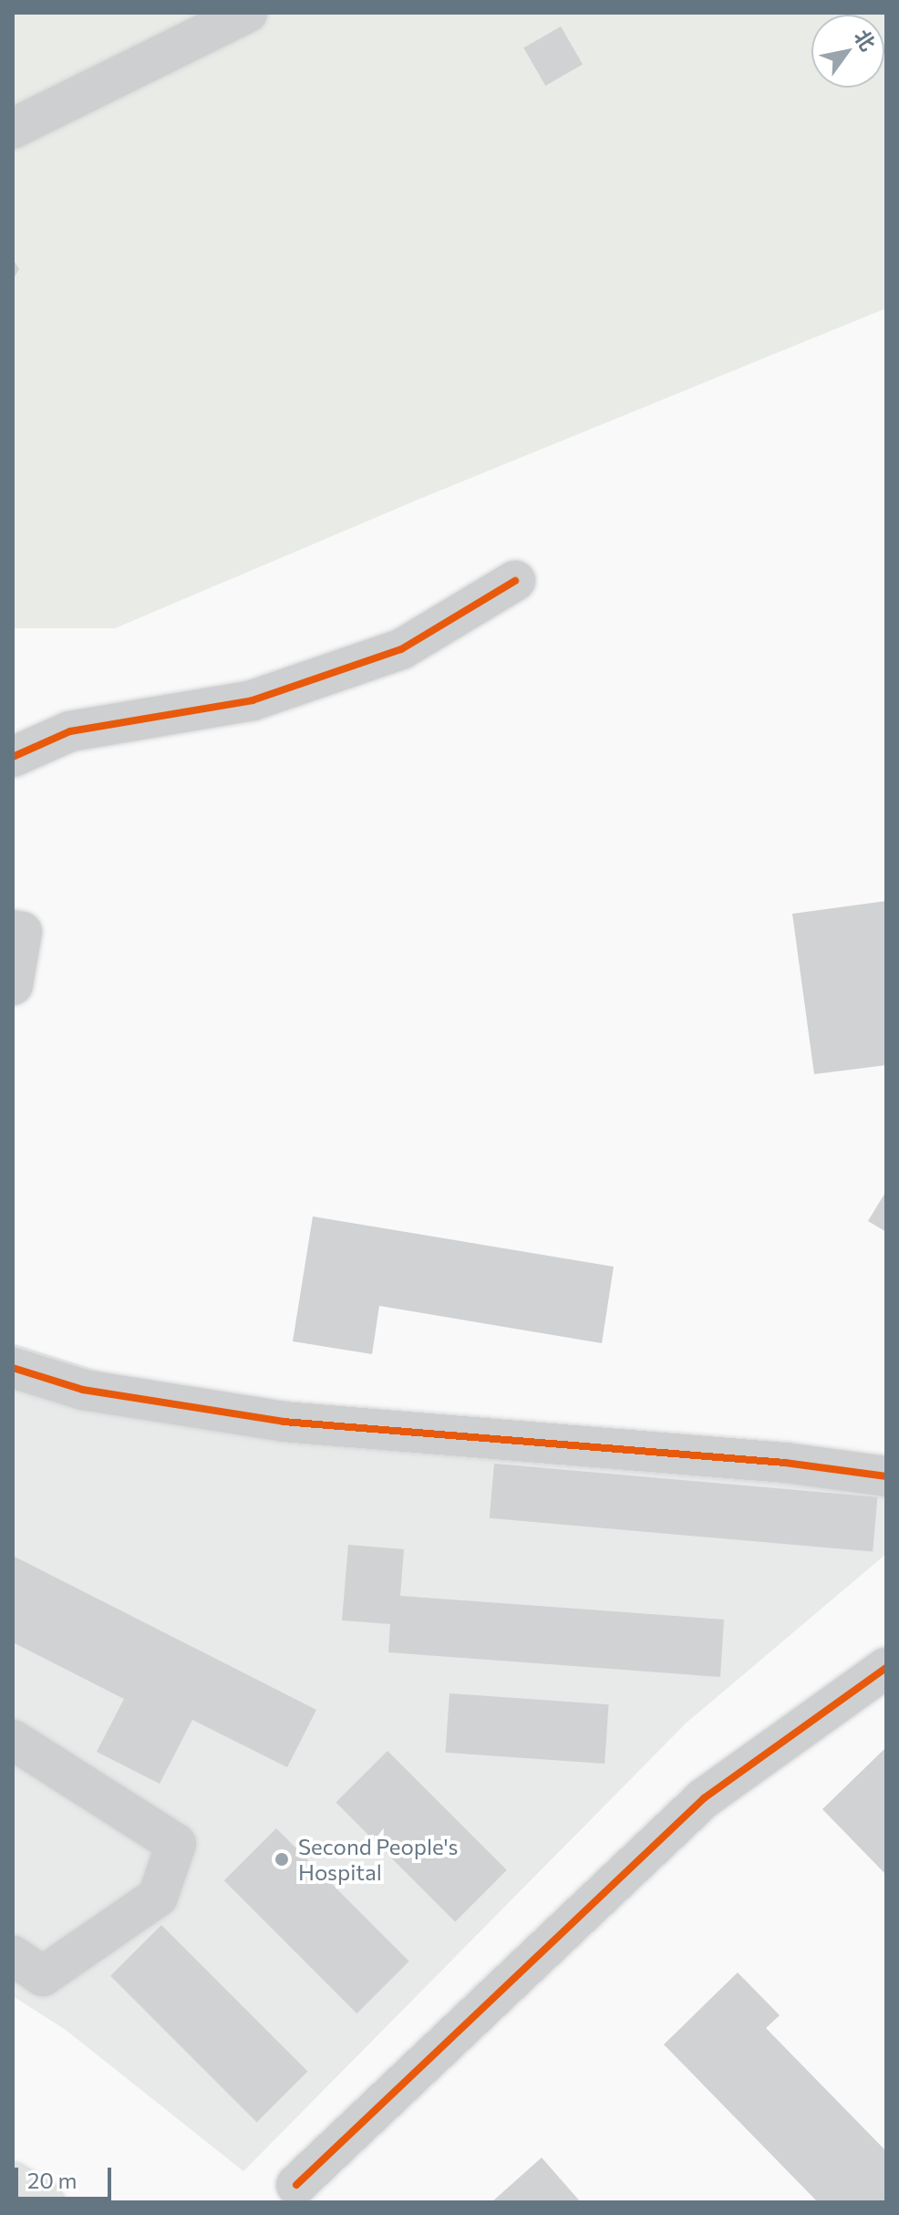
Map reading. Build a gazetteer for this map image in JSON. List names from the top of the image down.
{
  "places": ["Second People's Hospital"],
  "scale_bar": "20 m",
  "north": "top right"
}
